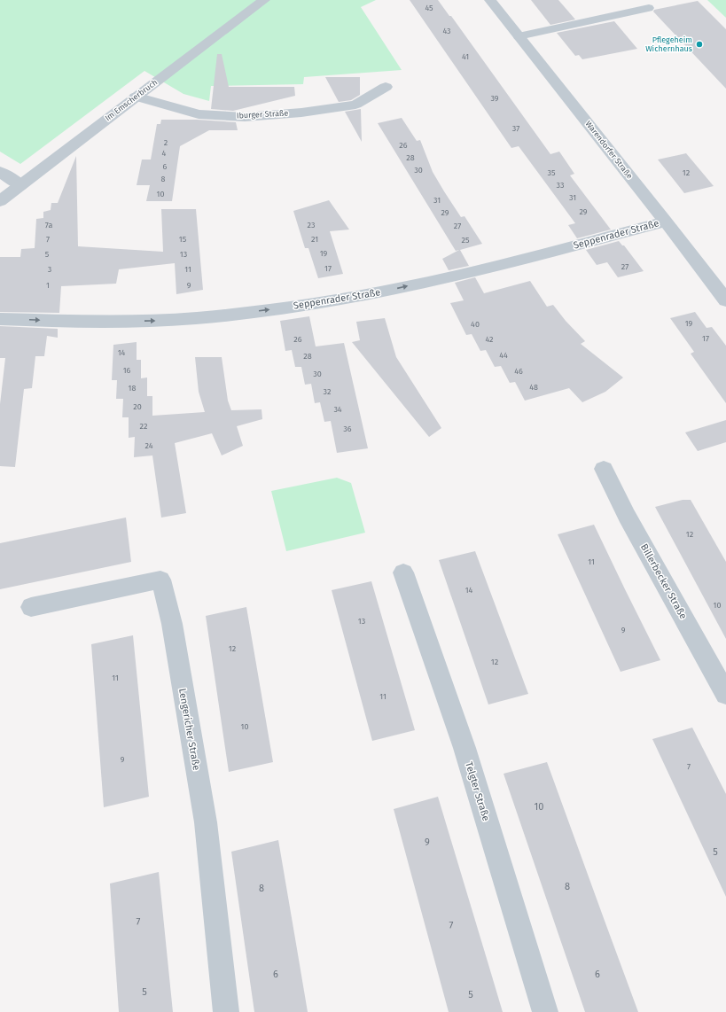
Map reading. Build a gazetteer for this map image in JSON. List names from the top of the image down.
{
  "streets": {
    "street": [
      "Im Emscherbruch",
      "Iburger Straße",
      "Warendorfer Straße",
      "Seppenrader Straße",
      "Billerbecker Straße",
      "Lengericher Straße",
      "Telgter Straße"
    ]
  },
  "crossings": [
    ["Im Emscherbruch", "Iburger Straße"],
    ["Warendorfer Straße", "Seppenrader Straße"]
  ],
  "one_way": ["Seppenrader Straße"],
  "places": ["Pflegeheim Wichernhaus"],
  "house_numbers": [
    "45",
    "43",
    "41",
    "39",
    "37",
    "2",
    "26",
    "4",
    "28",
    "6",
    "30",
    "35",
    "12",
    "8",
    "33",
    "10",
    "31",
    "31",
    "29",
    "29",
    "7a",
    "23",
    "27",
    "7",
    "15",
    "21",
    "25",
    "19",
    "5",
    "13",
    "27",
    "17",
    "3",
    "11",
    "1",
    "9",
    "19",
    "40",
    "17",
    "26",
    "42",
    "14",
    "44",
    "28",
    "16",
    "46",
    "30",
    "48",
    "18",
    "32",
    "20",
    "34",
    "22",
    "36",
    "24",
    "12",
    "11",
    "14",
    "10",
    "13",
    "9",
    "12",
    "12",
    "11",
    "11",
    "10",
    "9",
    "7",
    "10",
    "9",
    "5",
    "8",
    "8",
    "7",
    "7",
    "6",
    "6",
    "5",
    "5"
  ]
}
